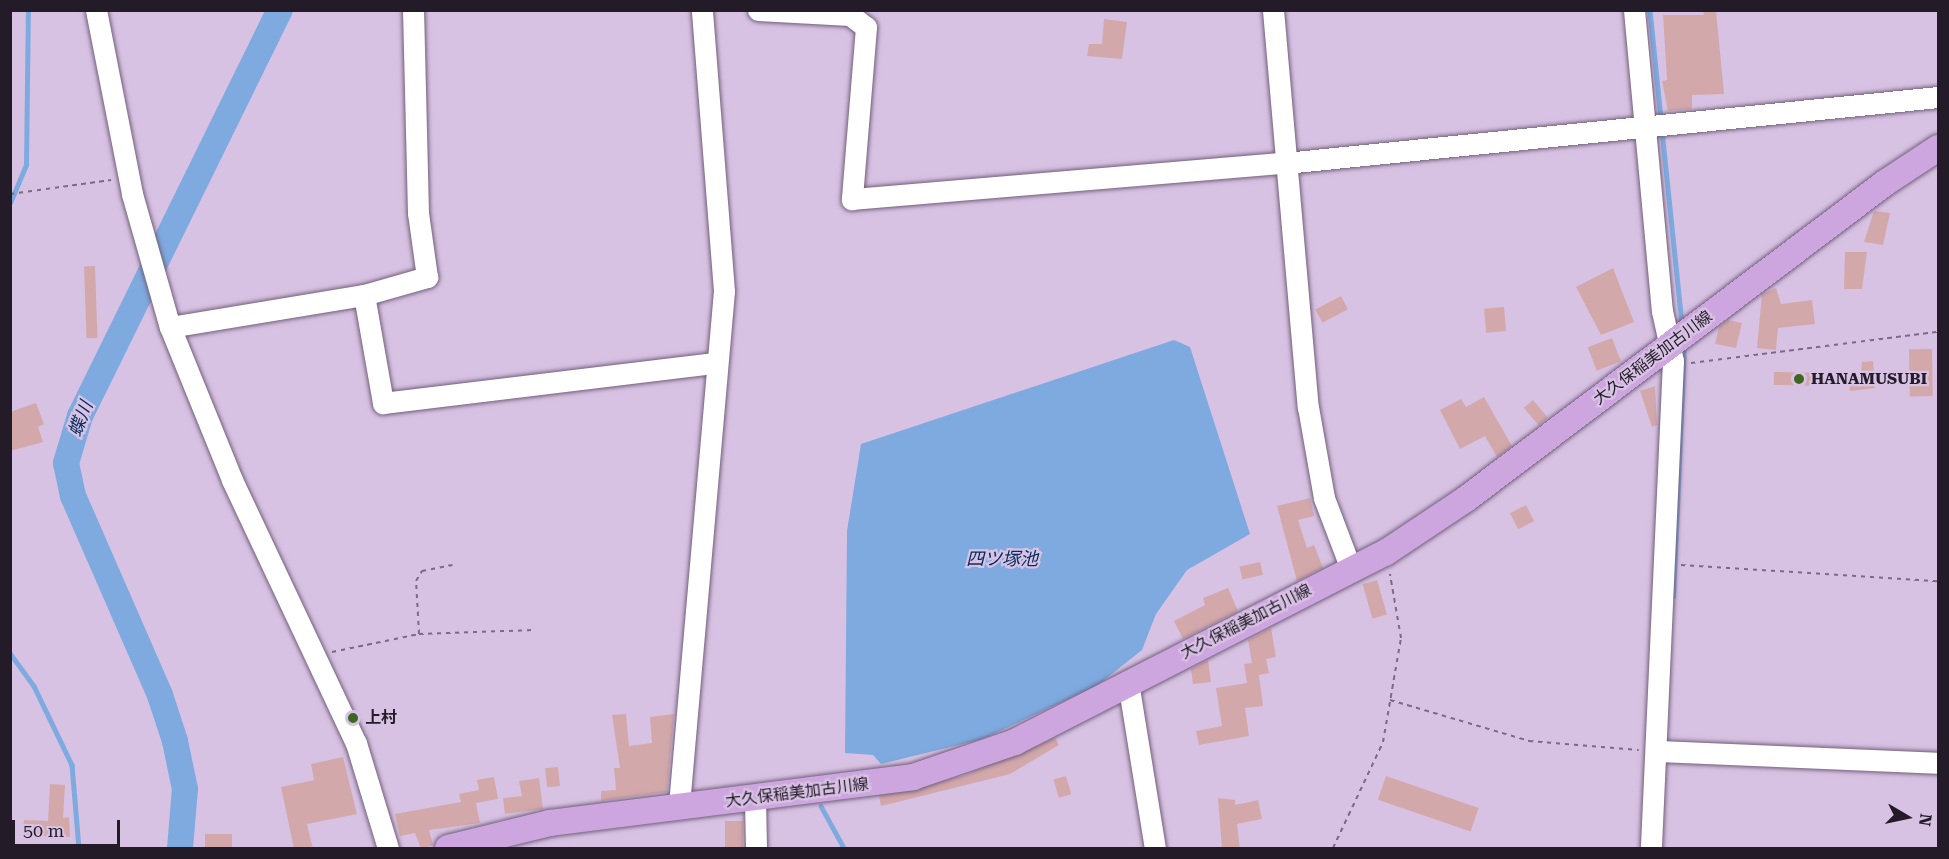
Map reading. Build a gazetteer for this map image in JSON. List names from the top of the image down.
{
  "streets": {
    "main road": ["大久保稲美加古川線"]
  },
  "water": ["蝶川", "四ツ塚池"],
  "places": ["HANAMUSUBI", "上村"],
  "scale_bar": "50 m",
  "north": "right"
}
